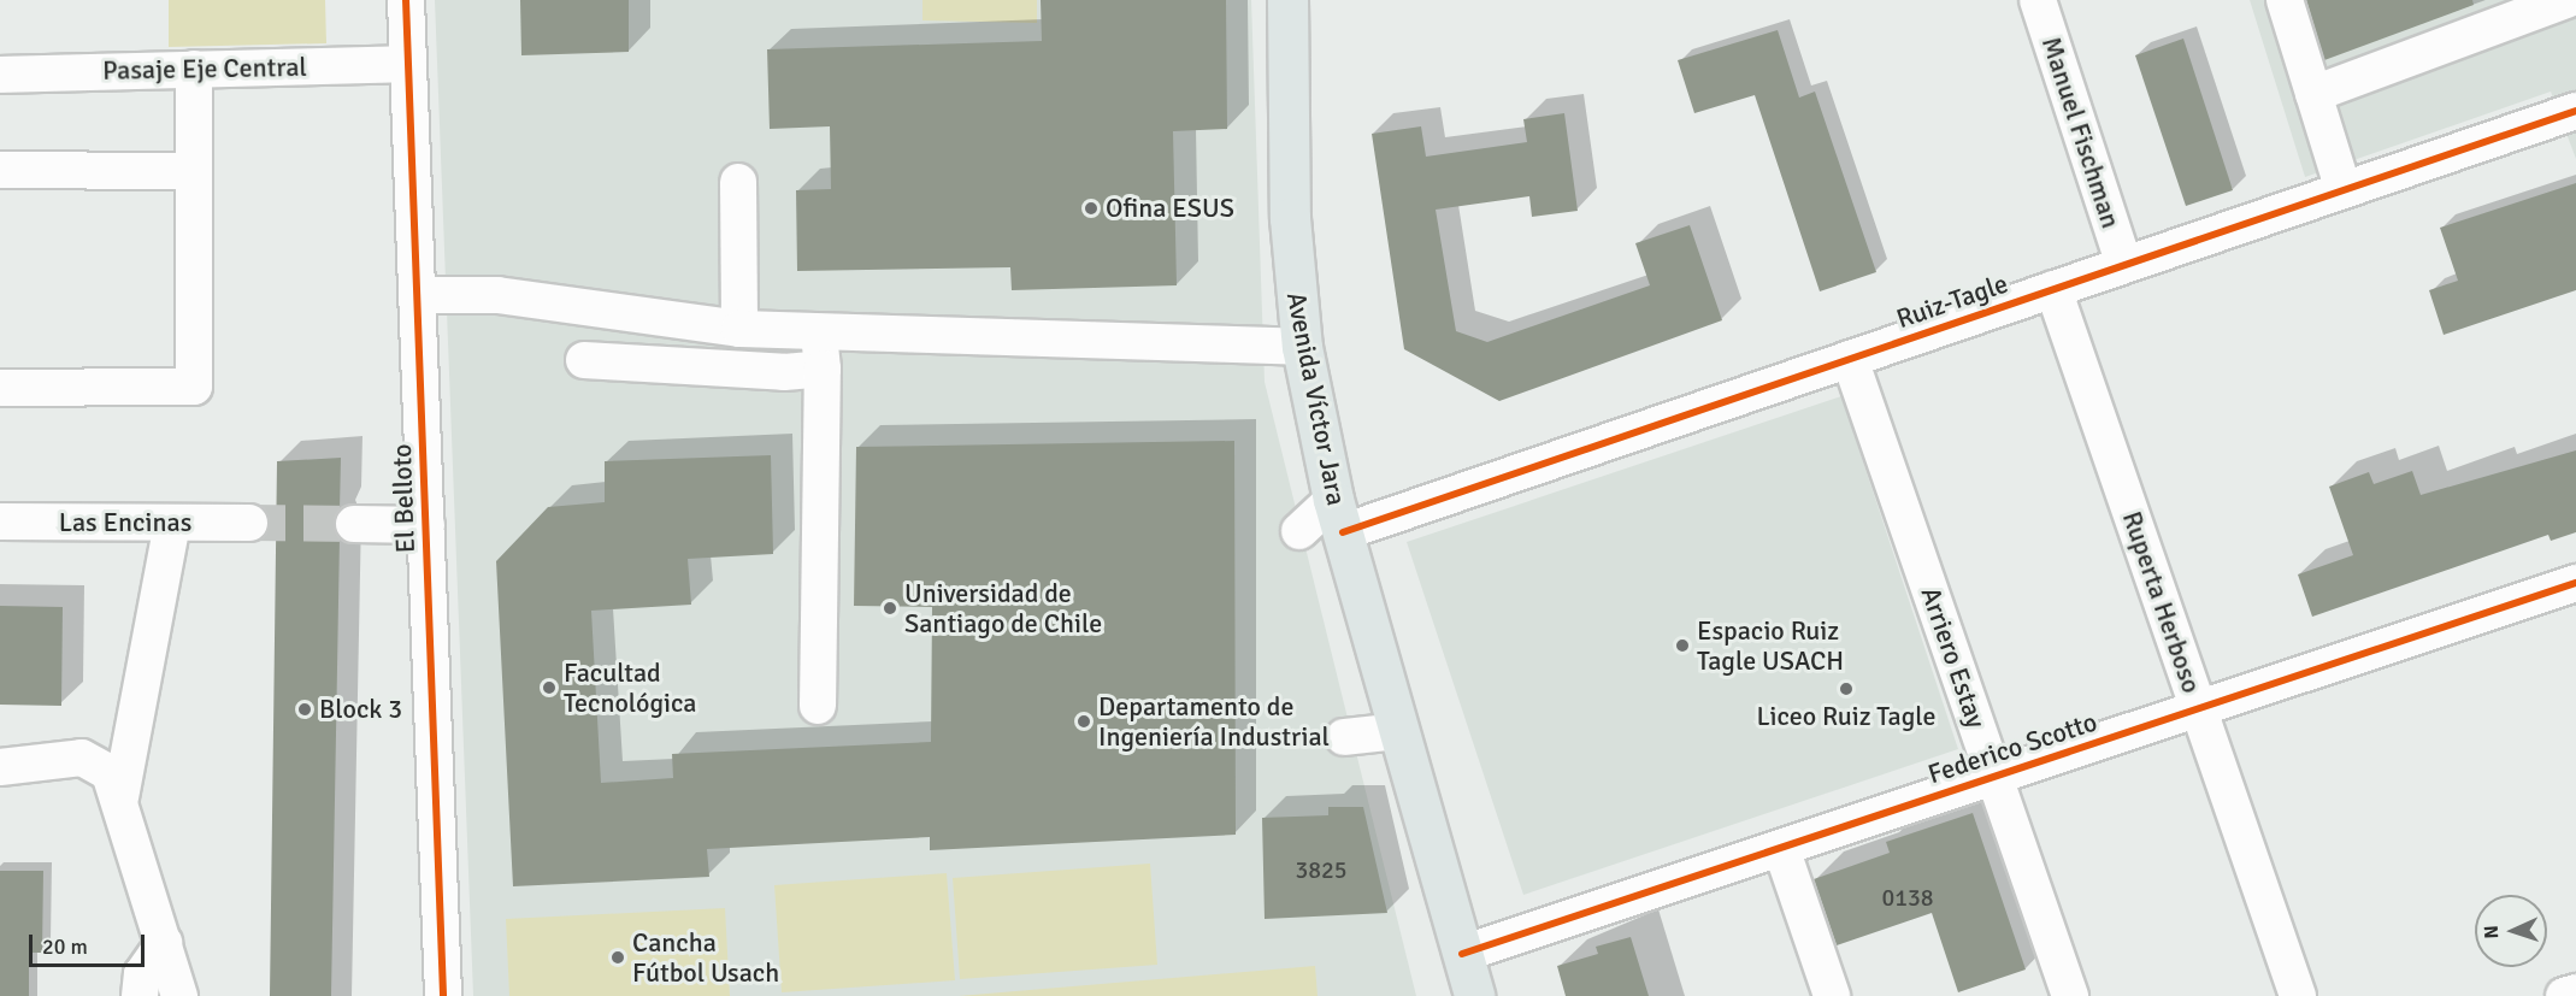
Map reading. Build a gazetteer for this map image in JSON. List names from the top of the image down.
{
  "streets": {
    "main road": ["Avenida Víctor Jara"],
    "street": [
      "Pasaje Eje Central",
      "Manuel Fischman",
      "Ruiz-Tagle",
      "El Belloto",
      "Las Encinas",
      "Ruperta Herboso",
      "Arriero Estay",
      "Federico Scotto"
    ]
  },
  "crossings": [
    ["Pasaje Eje Central", "El Belloto"],
    ["Manuel Fischman", "Ruiz-Tagle"],
    ["Ruiz-Tagle", "Avenida Víctor Jara"],
    ["Ruiz-Tagle", "Ruperta Herboso"],
    ["Ruiz-Tagle", "Arriero Estay"],
    ["Avenida Víctor Jara", "Federico Scotto"],
    ["Ruperta Herboso", "Federico Scotto"],
    ["Arriero Estay", "Federico Scotto"]
  ],
  "places": [
    "Ofina ESUS",
    "Universidad de Santiago de Chile",
    "Espacio Ruiz Tagle USACH",
    "Facultad Tecnológica",
    "Liceo Ruiz Tagle",
    "Block 3",
    "Departamento de Ingeniería Industrial",
    "Cancha Fútbol Usach"
  ],
  "house_numbers": ["3825", "0138"],
  "scale_bar": "20 m",
  "north": "left"
}
